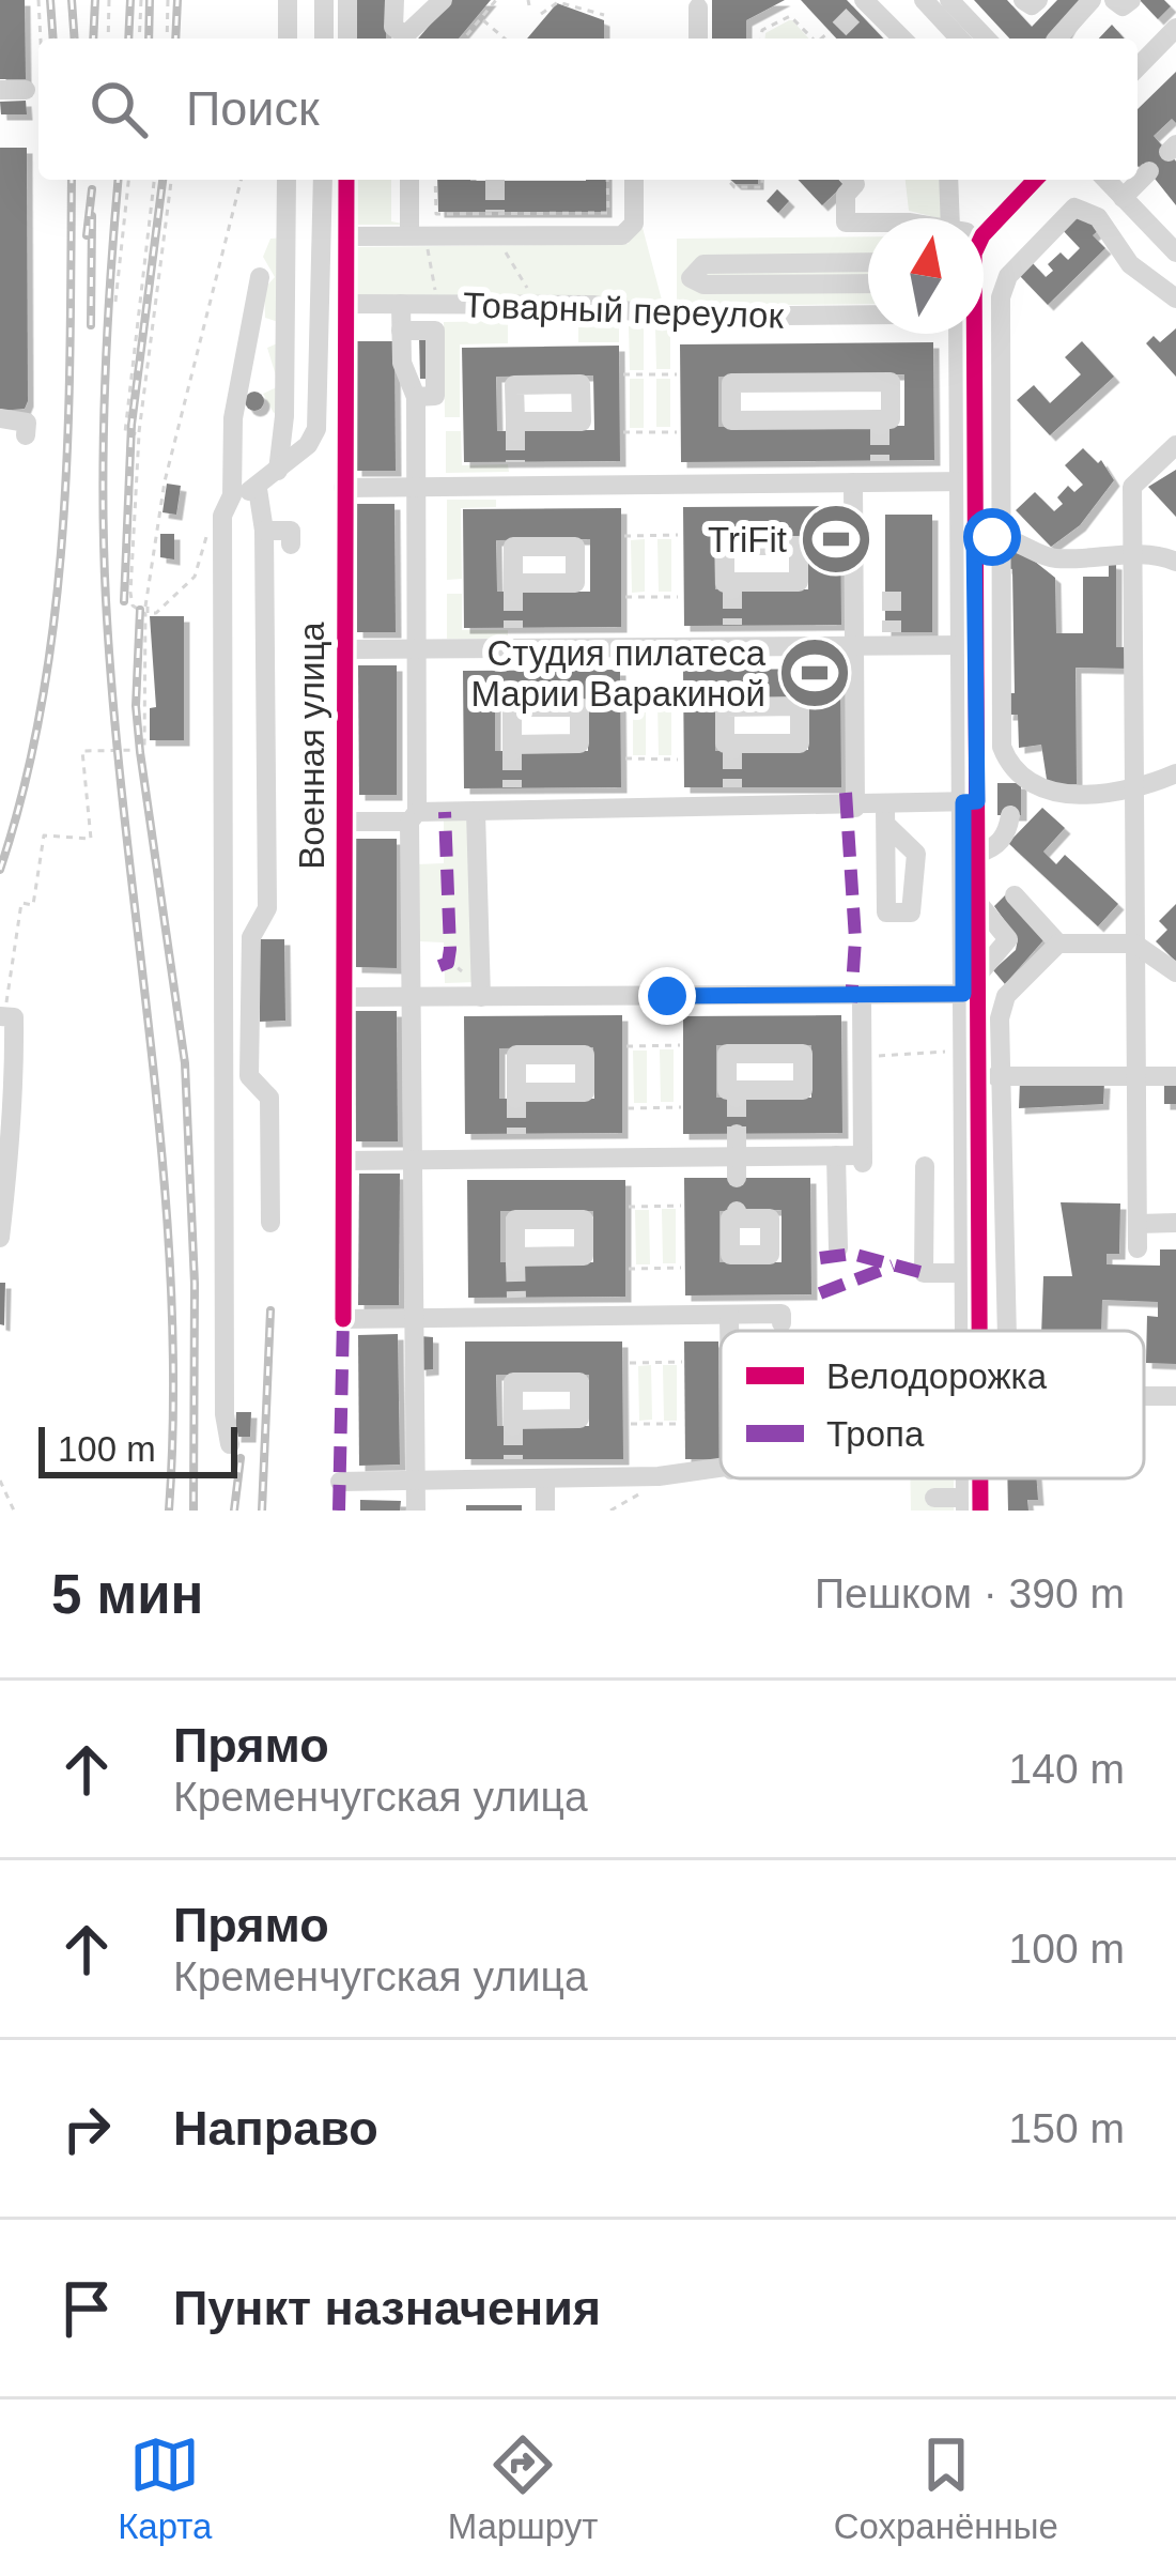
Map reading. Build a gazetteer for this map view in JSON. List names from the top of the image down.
{
  "streets": {
    "street": ["Товарный переулок", "Военная улица"]
  },
  "crossings": [
    ["Товарный переулок", "Военная улица"]
  ],
  "places": {
    "sports": ["TriFit", "Студия пилатеса Марии Варакиной"]
  },
  "legend": ["Велодорожка", "Тропа"],
  "scale_bar": "100 m",
  "north": "top",
  "page": {
    "search": "Поиск",
    "scale": "100 m",
    "heading": ["5 мин", "Пешком · 390 m"],
    "list": [
      ["Прямо", "Кременчугская улица", "140 m"],
      ["Прямо", "Кременчугская улица", "100 m"],
      ["Направо", "150 m"],
      "Пункт назначения"
    ],
    "nav": ["Карта", "Маршрут", "Сохранённые"]
  }
}
